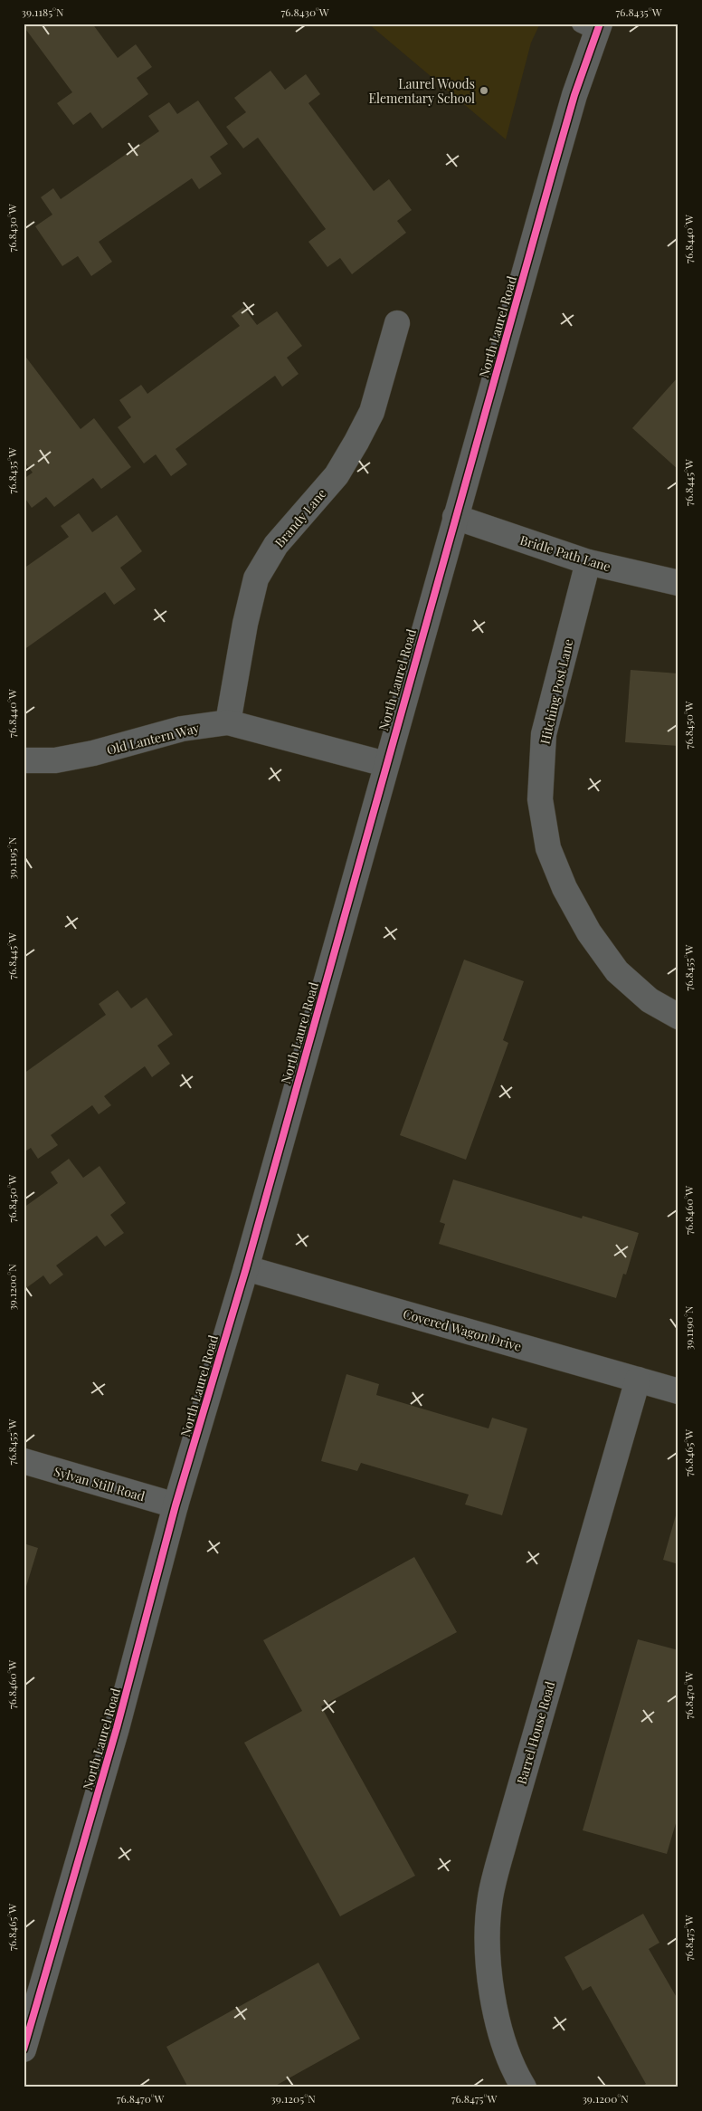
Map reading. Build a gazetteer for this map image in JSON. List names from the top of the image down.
{
  "streets": {
    "street": [
      "North Laurel Road",
      "Brandy Lane",
      "Bridle Path Lane",
      "Hitching Post Lane",
      "Old Lantern Way",
      "Covered Wagon Drive",
      "Sylvan Still Road",
      "Barrel House Road"
    ]
  },
  "crossings": [
    ["North Laurel Road", "Bridle Path Lane"],
    ["North Laurel Road", "Old Lantern Way"],
    ["North Laurel Road", "Covered Wagon Drive"],
    ["North Laurel Road", "Sylvan Still Road"],
    ["Brandy Lane", "Old Lantern Way"],
    ["Bridle Path Lane", "Hitching Post Lane"],
    ["Covered Wagon Drive", "Barrel House Road"]
  ],
  "places": ["Laurel Woods Elementary School"],
  "coordinates": [
    "39.1185°N",
    "76.8430°W",
    "76.8435°W",
    "76.8440°W",
    "76.8445°W",
    "76.8450°W",
    "39.1195°N",
    "76.8455°W",
    "76.8460°W",
    "39.1200°N",
    "39.1190°N",
    "76.8465°W",
    "76.8470°W",
    "76.8475°W",
    "39.1205°N"
  ]
}
